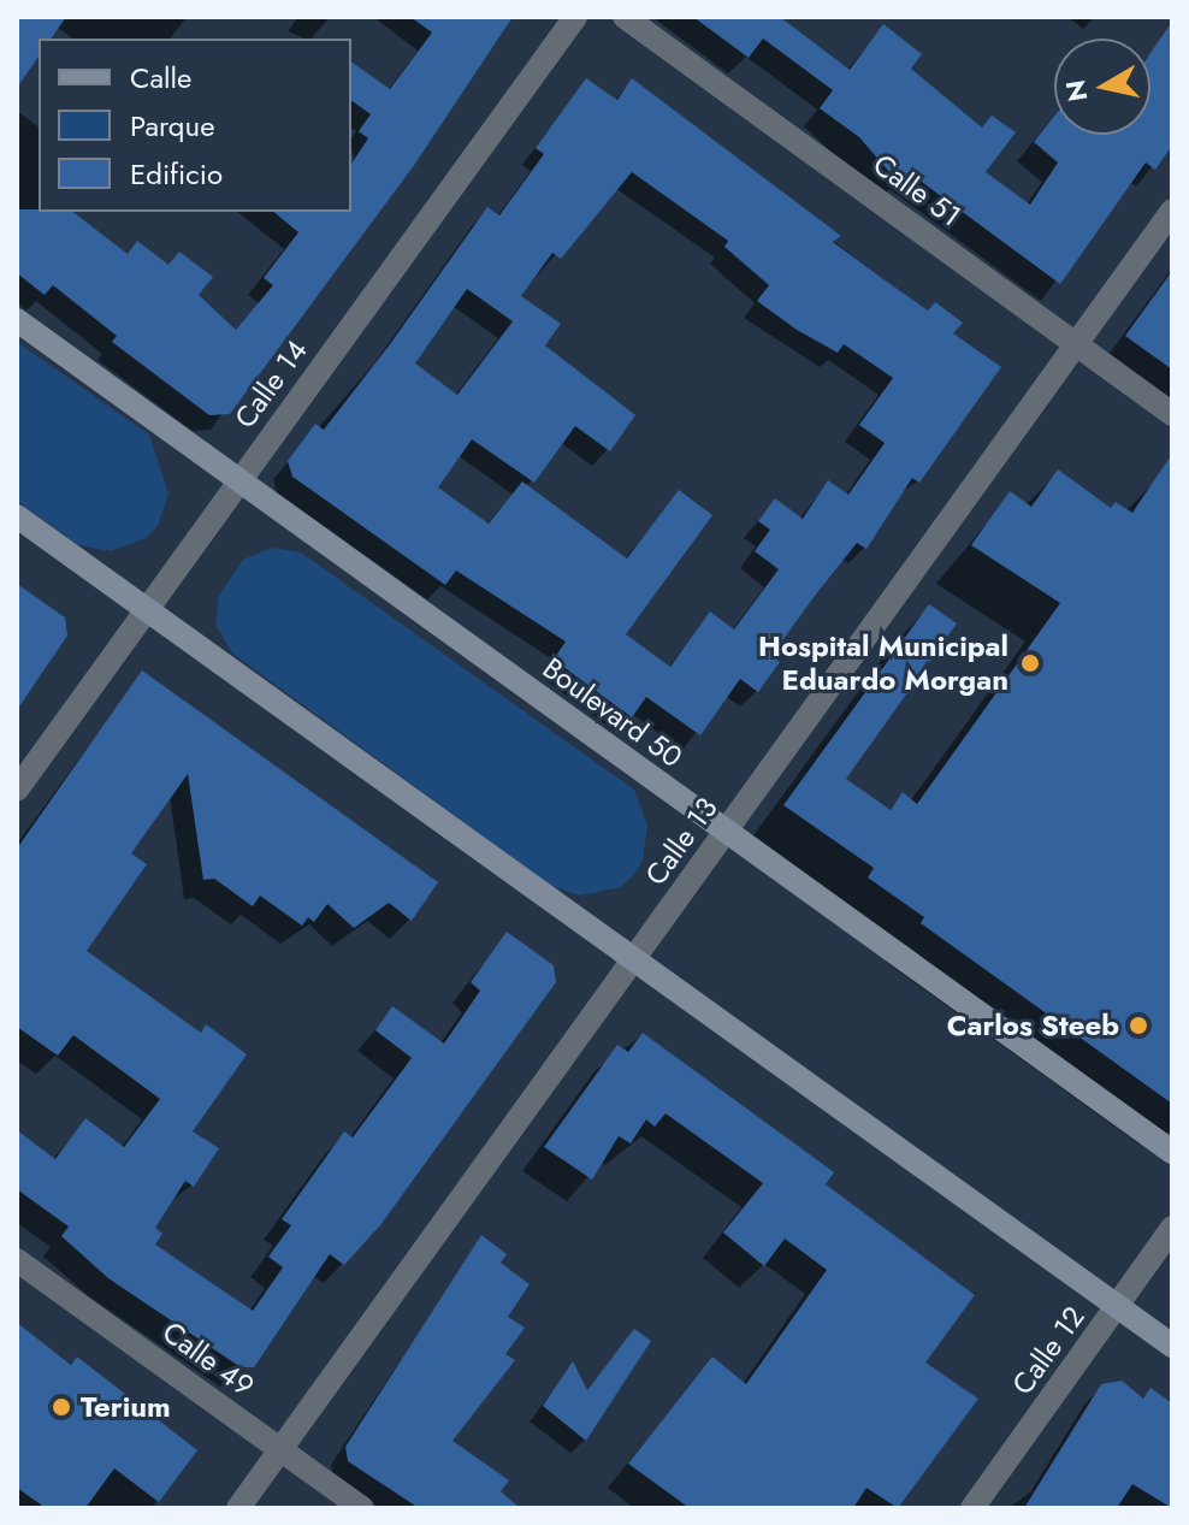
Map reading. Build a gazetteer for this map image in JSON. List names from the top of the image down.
{
  "streets": {
    "main road": ["Boulevard 50"],
    "street": [
      "Calle 51",
      "Calle 14",
      "Calle 13",
      "Calle 12",
      "Calle 49"
    ]
  },
  "crossings": [
    ["Calle 51", "Calle 13"],
    ["Calle 14", "Boulevard 50"],
    ["Boulevard 50", "Calle 13"],
    ["Calle 13", "Calle 49"]
  ],
  "places": ["Hospital Municipal Eduardo Morgan", "Carlos Steeb", "Terium"],
  "legend": ["Calle", "Parque", "Edificio"],
  "north": "left"
}
